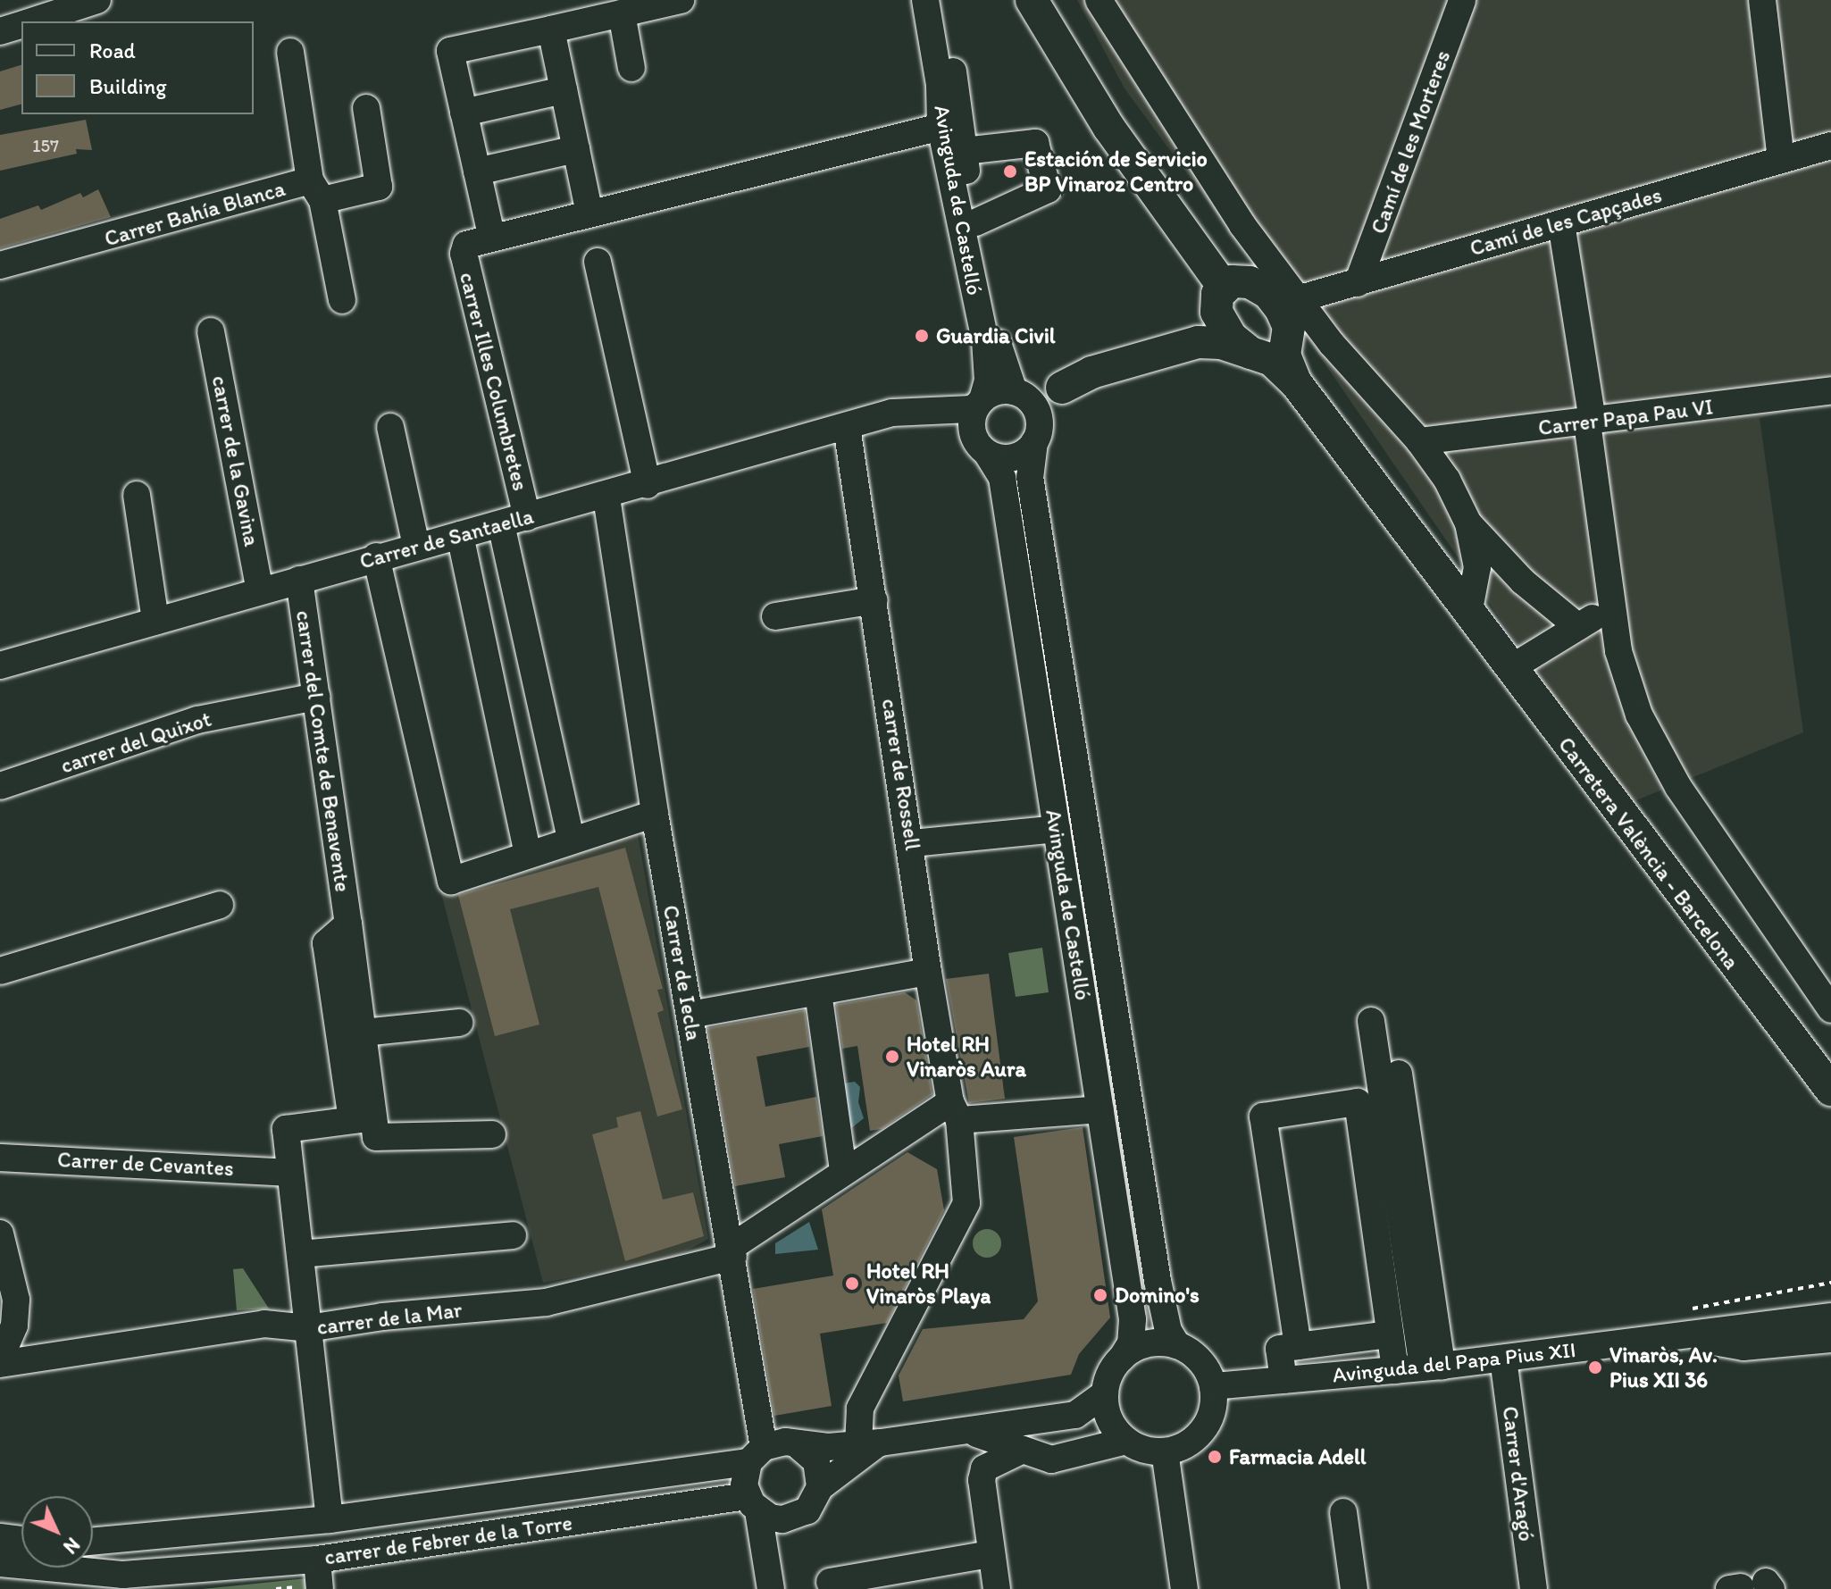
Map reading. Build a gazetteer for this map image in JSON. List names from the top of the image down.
{
  "streets": {
    "main road": ["Carretera València - Barcelona"],
    "street": [
      "Camí de les Morteres",
      "Avinguda de Castelló",
      "Carrer Bahía Blanca",
      "Camí de les Capçades",
      "carrer Illes Columbretes",
      "Carrer Papa Pau VI",
      "carrer de la Gavina",
      "Carrer de Santaella",
      "carrer del Quixot",
      "carrer del Comte de Benavente",
      "carrer de Rossell",
      "Carrer de Iecla",
      "Carrer de Cevantes",
      "carrer de la Mar",
      "Avinguda del Papa Pius XII",
      "Carrer d'Aragó",
      "carrer de Febrer de la Torre"
    ]
  },
  "crossings": [
    ["Camí de les Morteres", "Camí de les Capçades"],
    ["Avinguda de Castelló", "carrer Illes Columbretes"],
    ["Avinguda de Castelló", "Carrer de Santaella"],
    ["Avinguda de Castelló", "carrer de la Mar"],
    ["Avinguda de Castelló", "Avinguda del Papa Pius XII"],
    ["carrer Illes Columbretes", "Carrer de Santaella"],
    ["carrer de la Gavina", "Carrer de Santaella"],
    ["Carrer de Santaella", "carrer del Comte de Benavente"],
    ["Carrer de Santaella", "carrer de Rossell"],
    ["Carrer de Santaella", "Carrer de Iecla"],
    ["carrer del Quixot", "carrer del Comte de Benavente"],
    ["carrer de Rossell", "carrer de la Mar"],
    ["Carrer de Iecla", "carrer de la Mar"],
    ["Carrer de Iecla", "carrer de Febrer de la Torre"],
    ["Avinguda del Papa Pius XII", "Carrer d'Aragó"]
  ],
  "places": [
    "Estación de Servicio BP Vinaroz Centro",
    "Guardia Civil",
    "Hotel RH Vinaròs Aura",
    "Hotel RH Vinaròs Playa",
    "Domino's",
    "Vinaròs, Av. Pius XII 36",
    "Farmacia Adell"
  ],
  "house_numbers": ["157"],
  "legend": ["Road", "Building"],
  "north": "bottom right"
}
